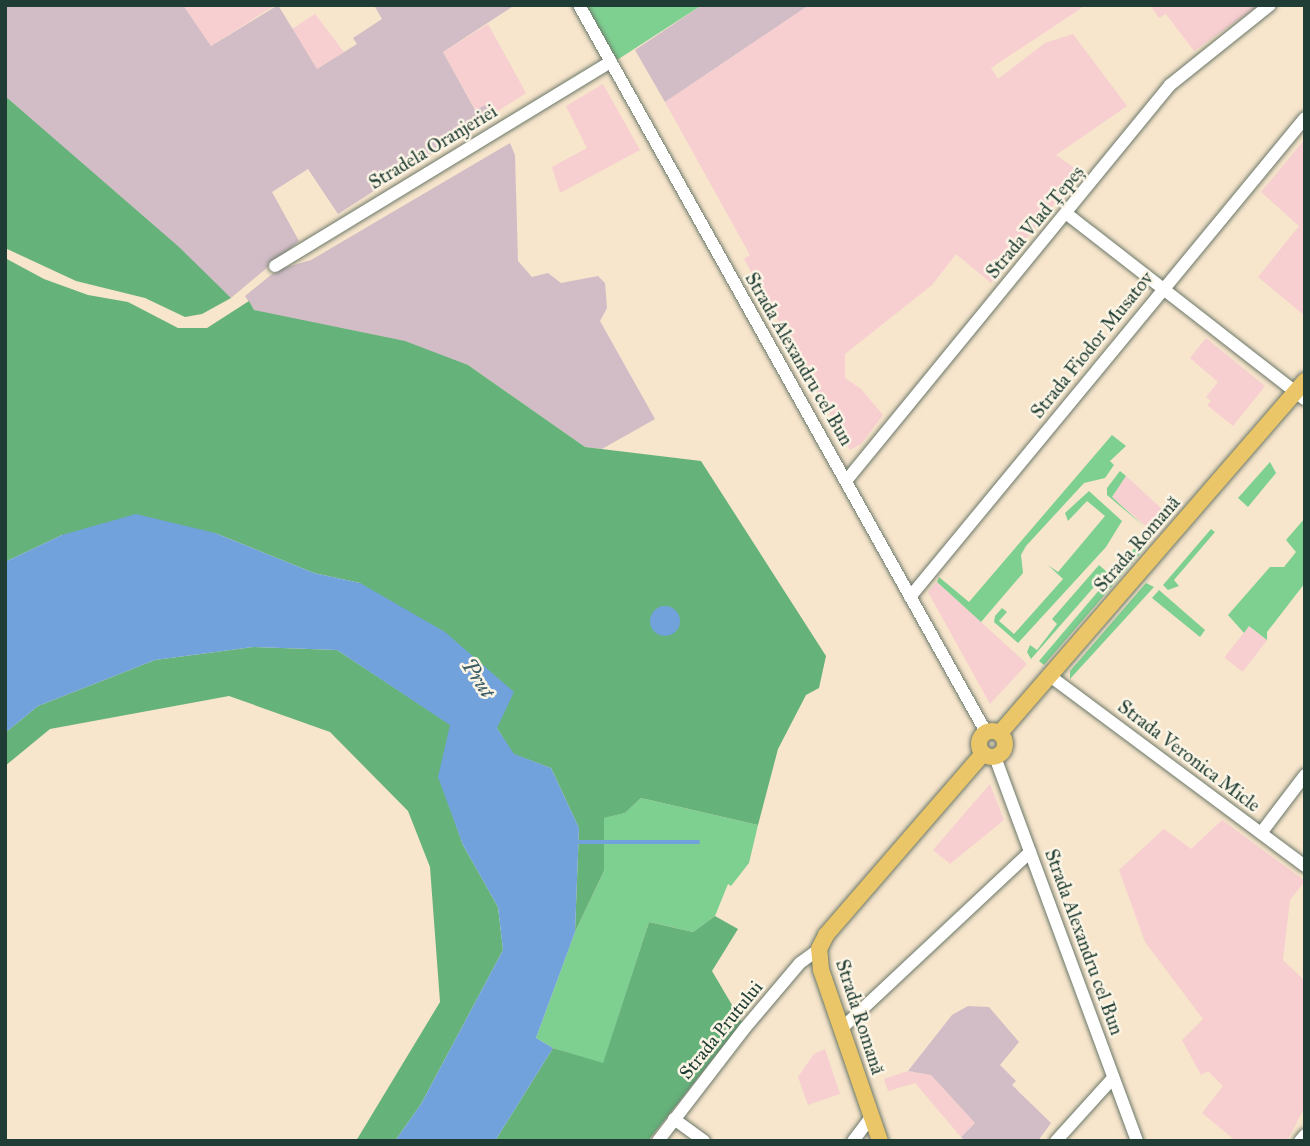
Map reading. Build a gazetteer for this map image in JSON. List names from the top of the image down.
{
  "streets": {
    "main road": ["Strada Romană"],
    "street": [
      "Stradela Oranjeriei",
      "Strada Vlad Ţepeș",
      "Strada Fiodor Musatov",
      "Strada Alexandru cel Bun",
      "Strada Veronica Micle",
      "Strada Prutului"
    ]
  },
  "crossings": [
    ["Stradela Oranjeriei", "Strada Alexandru cel Bun"],
    ["Strada Vlad Ţepeș", "Strada Alexandru cel Bun"],
    ["Strada Fiodor Musatov", "Strada Alexandru cel Bun"],
    ["Strada Alexandru cel Bun", "Strada Romană"],
    ["Strada Romană", "Strada Veronica Micle"],
    ["Strada Romană", "Strada Prutului"]
  ],
  "water": ["Prut"]
}
